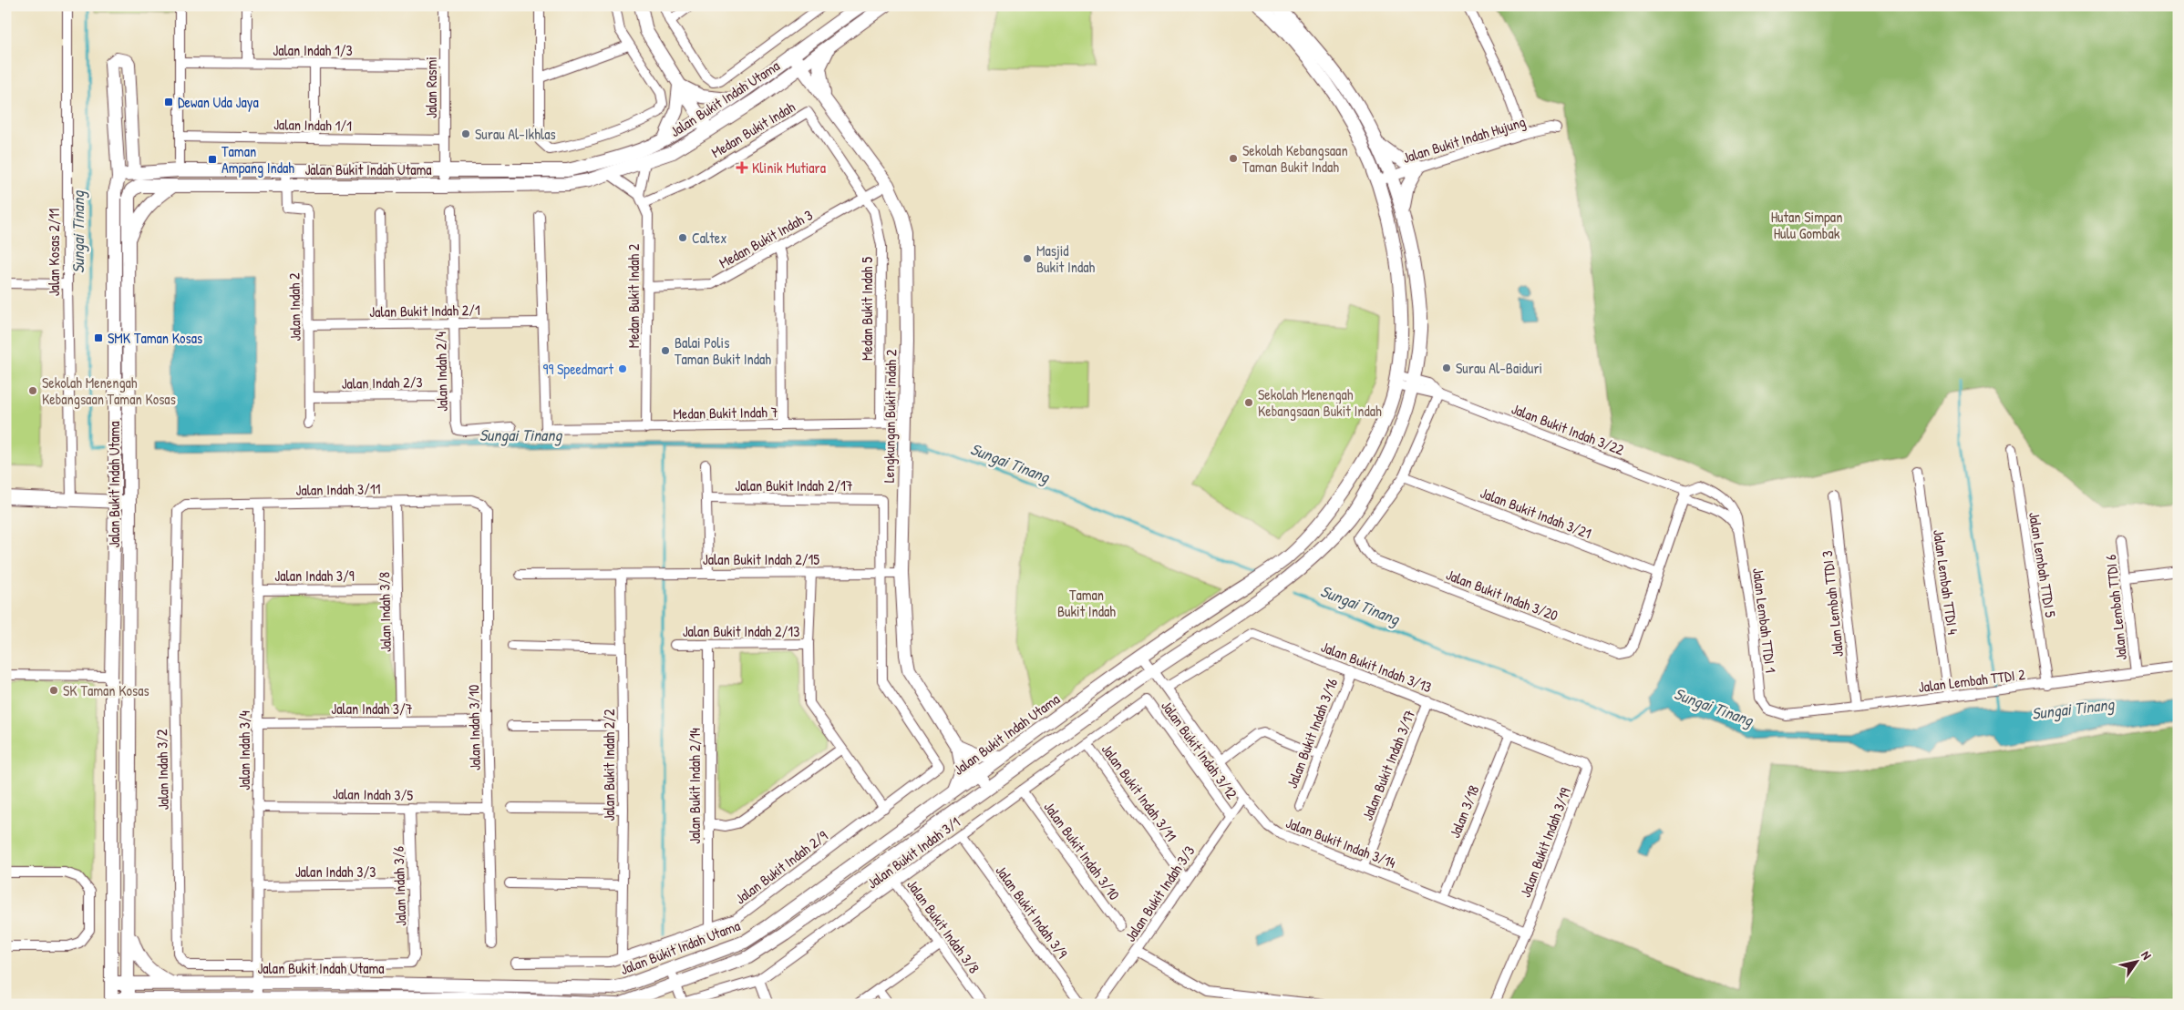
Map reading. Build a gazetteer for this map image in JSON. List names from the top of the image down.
{
  "streets": {
    "street": [
      "Jalan Indah 1/3",
      "Jalan Rasmi",
      "Jalan Bukit Indah Utama",
      "Jalan Indah 1/1",
      "Medan Bukit Indah",
      "Jalan Bukit Indah Hujung",
      "Medan Bukit Indah 3",
      "Jalan Kosas 2/11",
      "Medan Bukit Indah 2",
      "Jalan Indah 2",
      "Medan Bukit Indah 5",
      "Jalan Bukit Indah 2/1",
      "Jalan Indah 2/4",
      "Jalan Indah 2/3",
      "Medan Bukit Indah 7",
      "Lengkungan Bukit Indah 2",
      "Jalan Bukit Indah 3/22",
      "Jalan Bukit Indah 2/17",
      "Jalan Indah 3/11",
      "Jalan Bukit Indah 3/21",
      "Jalan Bukit Indah 2/15",
      "Jalan Lembah TTDI 5",
      "Jalan Indah 3/9",
      "Jalan Lembah TTDI 4",
      "Jalan Bukit Indah 3/20",
      "Jalan Lembah TTDI 3",
      "Jalan Lembah TTDI 6",
      "Jalan Indah 3/8",
      "Jalan Lembah TTDI 1",
      "Jalan Bukit Indah 2/13",
      "Jalan Bukit Indah 3/13",
      "Jalan Lembah TTDI 2",
      "Jalan Indah 3/7",
      "Jalan Indah 3/10",
      "Jalan Bukit Indah 3/16",
      "Jalan Bukit Indah 3/12",
      "Jalan Indah 3/4",
      "Jalan Bukit Indah 2/2",
      "Jalan Bukit Indah 3/17",
      "Jalan Indah 3/2",
      "Jalan Bukit Indah 2/14",
      "Jalan Bukit Indah 3/11",
      "Jalan Indah 3/5",
      "Jalan 3/18",
      "Jalan Bukit Indah 3/14",
      "Jalan Bukit Indah 3/19",
      "Jalan Bukit Indah 3/10",
      "Jalan Bukit Indah 3/1",
      "Jalan Bukit Indah 2/9",
      "Jalan Indah 3/3",
      "Jalan Indah 3/6",
      "Jalan Bukit Indah 3/3",
      "Jalan Bukit Indah 3/9",
      "Jalan Bukit Indah 3/8"
    ]
  },
  "crossings": [
    ["Jalan Indah 1/3", "Jalan Rasmi"],
    ["Jalan Rasmi", "Jalan Bukit Indah Utama"],
    ["Jalan Rasmi", "Jalan Indah 1/1"],
    ["Jalan Bukit Indah Utama", "Jalan Bukit Indah Hujung"],
    ["Jalan Bukit Indah Utama", "Medan Bukit Indah 2"],
    ["Jalan Bukit Indah Utama", "Jalan Indah 2"],
    ["Jalan Bukit Indah Utama", "Lengkungan Bukit Indah 2"],
    ["Jalan Bukit Indah Utama", "Jalan Bukit Indah 3/22"],
    ["Jalan Bukit Indah Utama", "Jalan Indah 3/4"],
    ["Jalan Bukit Indah Utama", "Jalan Bukit Indah 3/14"],
    ["Jalan Bukit Indah Utama", "Jalan Bukit Indah 3/8"],
    ["Medan Bukit Indah", "Medan Bukit Indah 3"],
    ["Medan Bukit Indah", "Medan Bukit Indah 2"],
    ["Medan Bukit Indah", "Medan Bukit Indah 5"],
    ["Medan Bukit Indah 3", "Medan Bukit Indah 2"],
    ["Medan Bukit Indah 3", "Medan Bukit Indah 5"],
    ["Medan Bukit Indah 3", "Lengkungan Bukit Indah 2"],
    ["Medan Bukit Indah 2", "Medan Bukit Indah 7"],
    ["Jalan Indah 2", "Jalan Bukit Indah 2/1"],
    ["Jalan Indah 2", "Jalan Indah 2/3"],
    ["Medan Bukit Indah 5", "Medan Bukit Indah 7"],
    ["Jalan Bukit Indah 2/1", "Jalan Indah 2/4"],
    ["Jalan Bukit Indah 2/1", "Medan Bukit Indah 7"],
    ["Jalan Indah 2/4", "Jalan Indah 2/3"],
    ["Medan Bukit Indah 7", "Lengkungan Bukit Indah 2"],
    ["Lengkungan Bukit Indah 2", "Jalan Bukit Indah 2/15"],
    ["Jalan Bukit Indah 3/22", "Jalan Lembah TTDI 1"],
    ["Jalan Bukit Indah 2/17", "Jalan Bukit Indah 2/15"],
    ["Jalan Bukit Indah 2/17", "Jalan Bukit Indah 2/9"],
    ["Jalan Indah 3/11", "Jalan Indah 3/8"],
    ["Jalan Indah 3/11", "Jalan Indah 3/10"],
    ["Jalan Indah 3/11", "Jalan Indah 3/4"],
    ["Jalan Indah 3/11", "Jalan Indah 3/2"],
    ["Jalan Bukit Indah 3/21", "Jalan Bukit Indah 3/20"],
    ["Jalan Bukit Indah 2/15", "Jalan Bukit Indah 2/2"],
    ["Jalan Bukit Indah 2/15", "Jalan Bukit Indah 2/9"],
    ["Jalan Lembah TTDI 5", "Jalan Lembah TTDI 2"],
    ["Jalan Indah 3/9", "Jalan Indah 3/8"],
    ["Jalan Indah 3/9", "Jalan Indah 3/4"],
    ["Jalan Lembah TTDI 4", "Jalan Lembah TTDI 2"],
    ["Jalan Lembah TTDI 3", "Jalan Lembah TTDI 2"],
    ["Jalan Lembah TTDI 6", "Jalan Lembah TTDI 2"],
    ["Jalan Indah 3/8", "Jalan Indah 3/7"],
    ["Jalan Lembah TTDI 1", "Jalan Lembah TTDI 2"],
    ["Jalan Bukit Indah 2/13", "Jalan Bukit Indah 2/14"],
    ["Jalan Bukit Indah 3/13", "Jalan Bukit Indah 3/16"],
    ["Jalan Bukit Indah 3/13", "Jalan Bukit Indah 3/17"],
    ["Jalan Bukit Indah 3/13", "Jalan 3/18"],
    ["Jalan Bukit Indah 3/13", "Jalan Bukit Indah 3/14"],
    ["Jalan Bukit Indah 3/13", "Jalan Bukit Indah 3/19"],
    ["Jalan Indah 3/7", "Jalan Indah 3/10"],
    ["Jalan Indah 3/7", "Jalan Indah 3/4"],
    ["Jalan Indah 3/10", "Jalan Indah 3/5"],
    ["Jalan Bukit Indah 3/12", "Jalan Bukit Indah 3/1"],
    ["Jalan Bukit Indah 3/12", "Jalan Bukit Indah 3/3"],
    ["Jalan Indah 3/4", "Jalan Indah 3/2"],
    ["Jalan Indah 3/4", "Jalan Indah 3/5"],
    ["Jalan Indah 3/4", "Jalan Indah 3/3"],
    ["Jalan Bukit Indah 2/2", "Jalan Bukit Indah 2/9"],
    ["Jalan Bukit Indah 3/17", "Jalan Bukit Indah 3/14"],
    ["Jalan Bukit Indah 2/14", "Jalan Bukit Indah 2/9"],
    ["Jalan Bukit Indah 3/11", "Jalan Bukit Indah 3/1"],
    ["Jalan Bukit Indah 3/11", "Jalan Bukit Indah 3/3"],
    ["Jalan Indah 3/5", "Jalan Indah 3/6"],
    ["Jalan 3/18", "Jalan Bukit Indah 3/14"],
    ["Jalan Bukit Indah 3/14", "Jalan Bukit Indah 3/19"],
    ["Jalan Bukit Indah 3/14", "Jalan Bukit Indah 3/3"],
    ["Jalan Bukit Indah 3/10", "Jalan Bukit Indah 3/1"],
    ["Jalan Bukit Indah 3/1", "Jalan Bukit Indah 3/9"],
    ["Jalan Bukit Indah 3/1", "Jalan Bukit Indah 3/8"],
    ["Jalan Indah 3/3", "Jalan Indah 3/6"]
  ],
  "water": ["Sungai Tinang"],
  "parks": ["Hutan Simpan Hulu Gombak", "Taman Bukit Indah"],
  "places": {
    "transit": ["Dewan Uda Jaya", "Taman Ampang Indah", "SMK Taman Kosas"],
    "other": [
      "Surau Al-Ikhlas",
      "Sekolah Kebangsaan Taman Bukit Indah",
      "Caltex",
      "Masjid Bukit Indah",
      "Balai Polis Taman Bukit Indah",
      "Surau Al-Baiduri",
      "99 Speedmart",
      "Sekolah Menengah Kebangsaan Taman Kosas",
      "Sekolah Menengah Kebangsaan Bukit Indah",
      "SK Taman Kosas"
    ],
    "health": ["Klinik Mutiara"]
  },
  "north": "top right"
}
